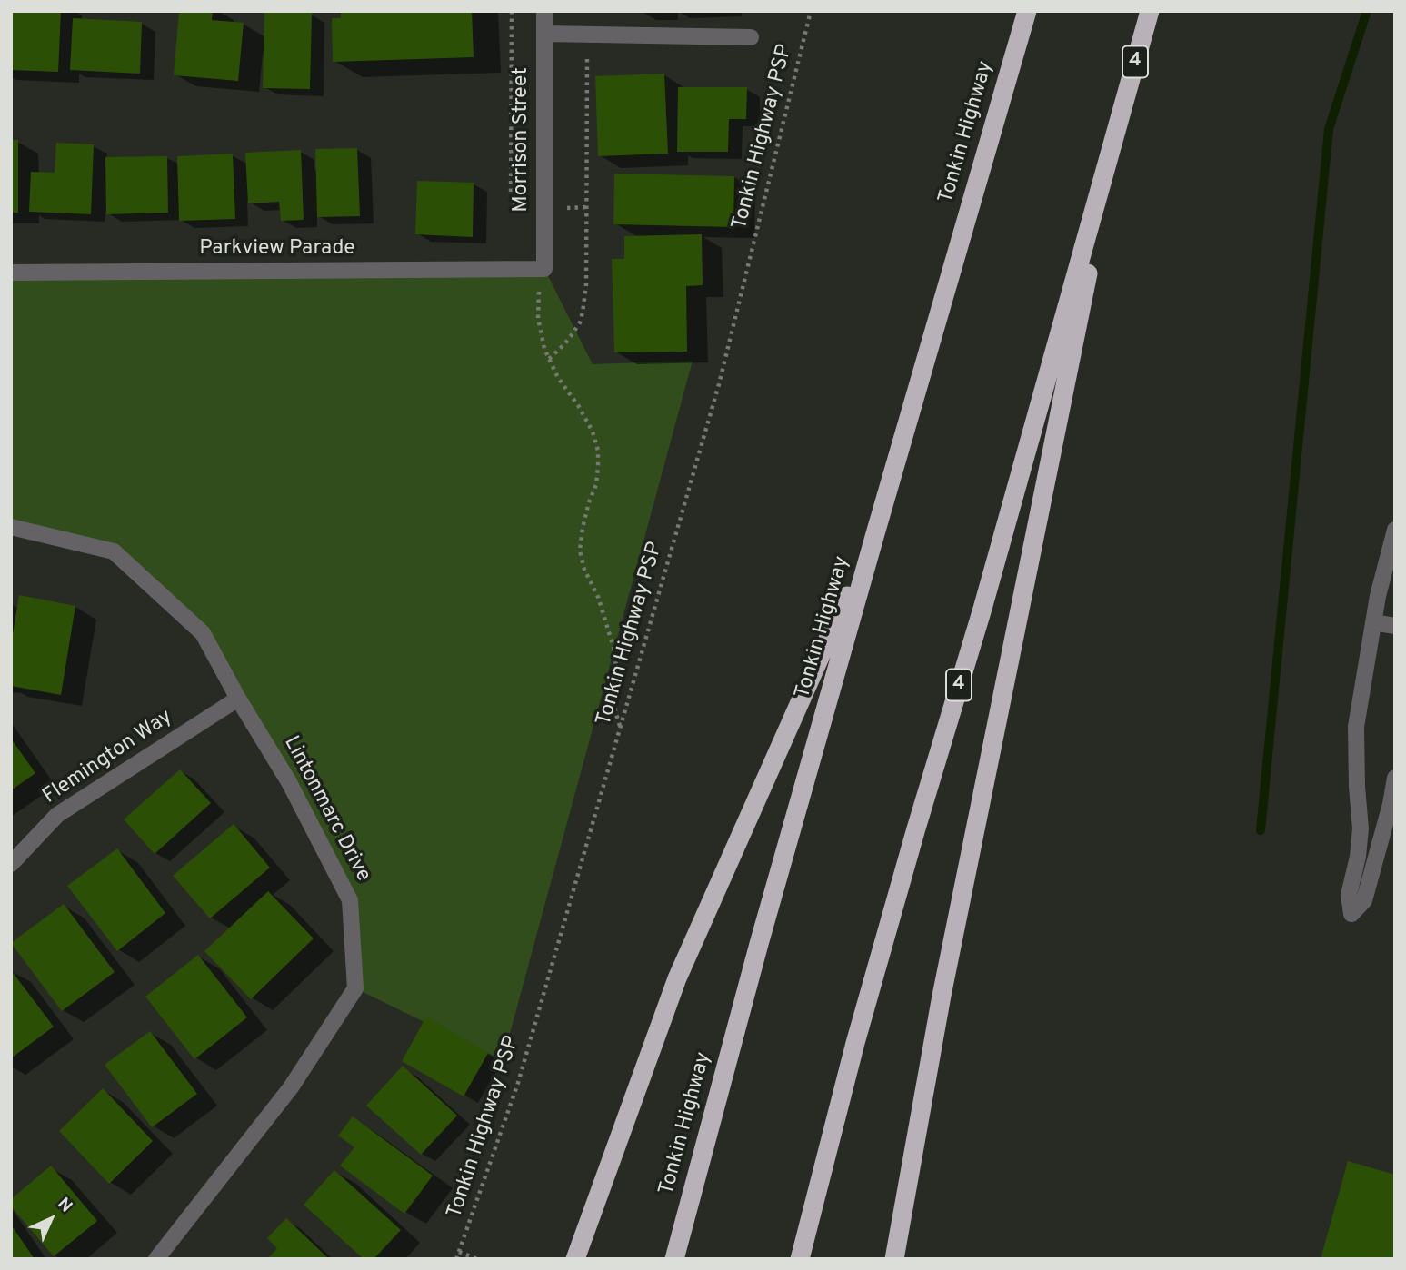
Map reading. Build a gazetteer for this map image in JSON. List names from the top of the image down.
{
  "streets": {
    "highway": ["4", "Tonkin Highway"],
    "street": [
      "Morrison Street",
      "Parkview Parade",
      "Flemington Way",
      "Lintonmarc Drive"
    ],
    "path": ["Tonkin Highway PSP"]
  },
  "crossings": [
    ["Morrison Street", "Parkview Parade"],
    ["Flemington Way", "Lintonmarc Drive"]
  ],
  "north": "top right"
}
